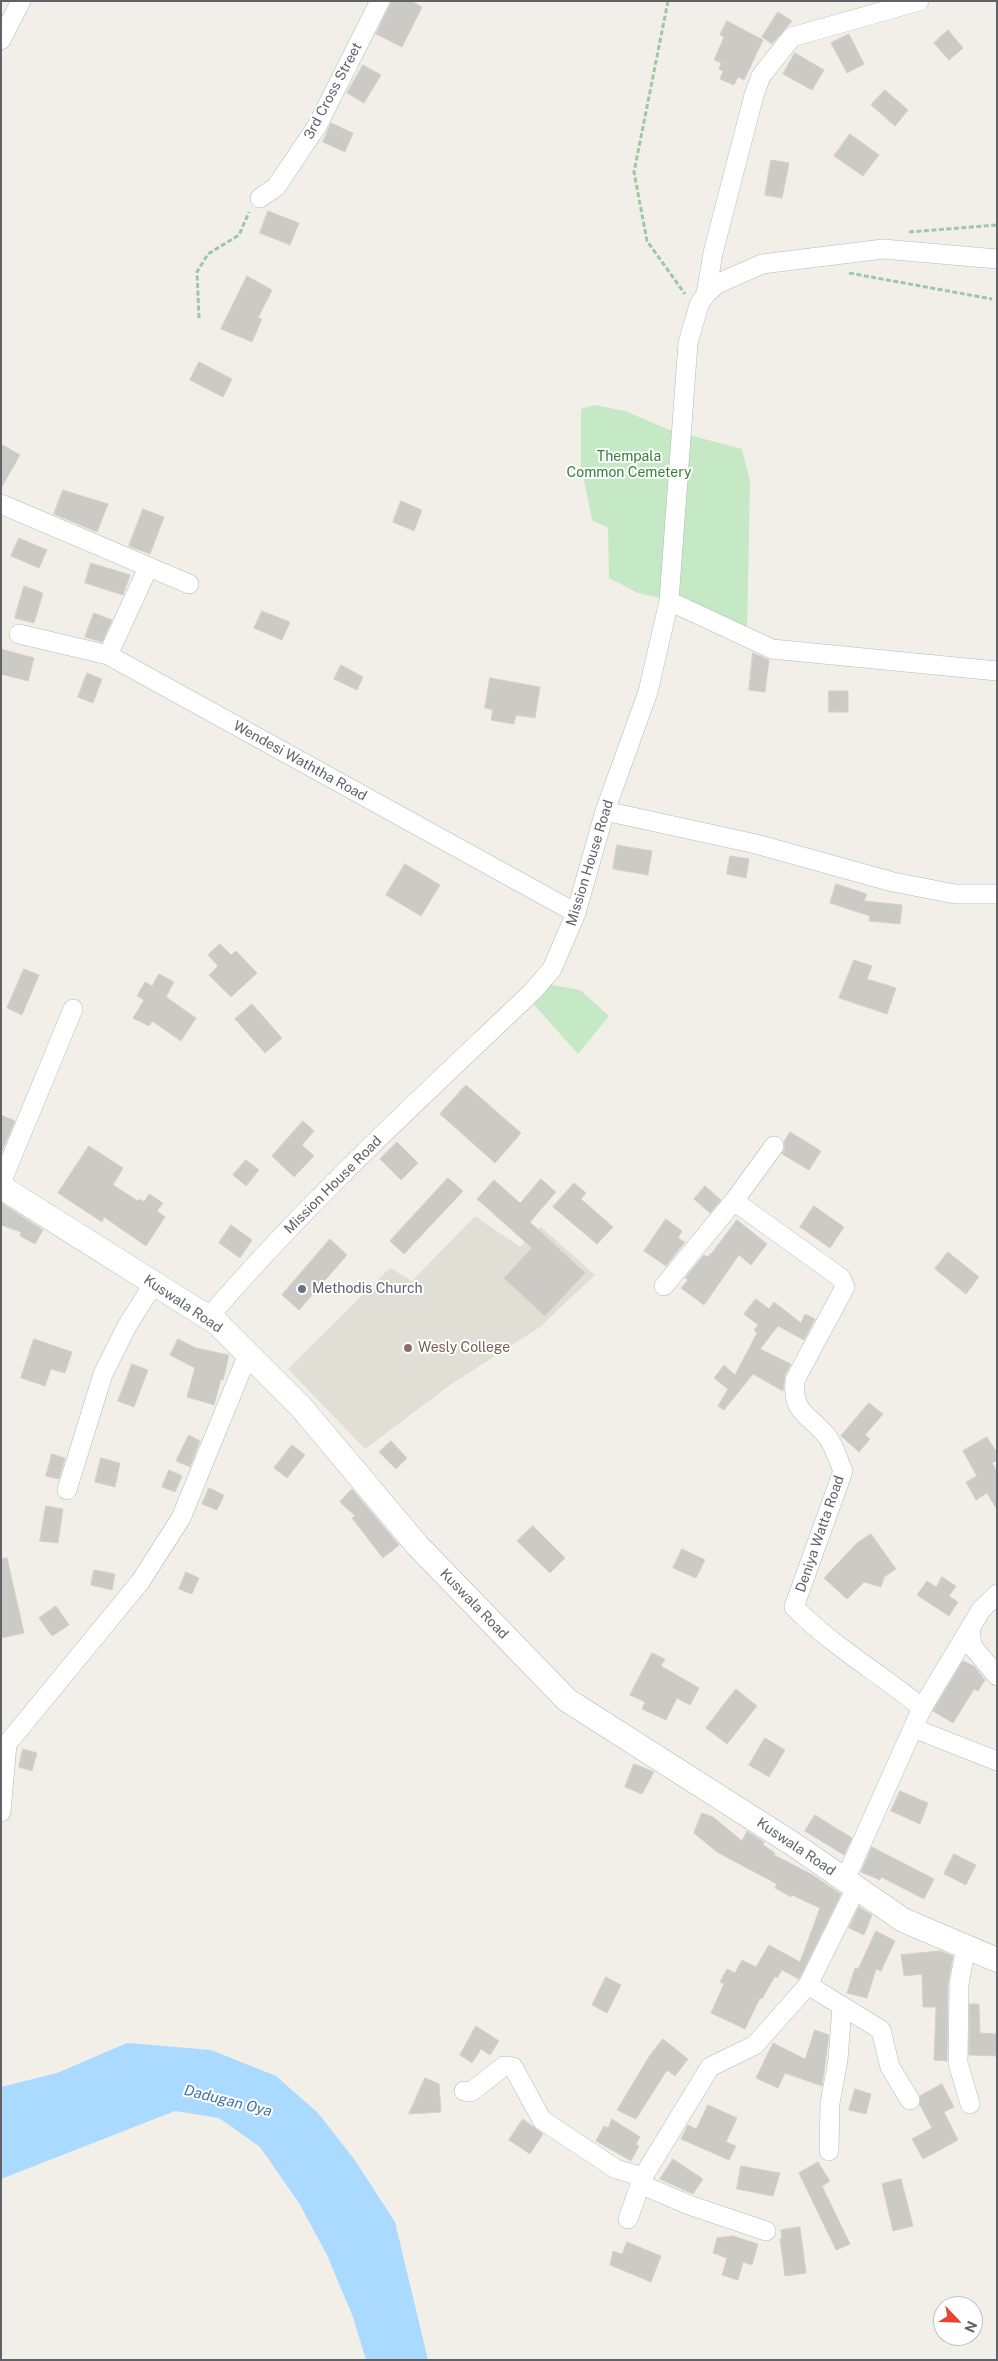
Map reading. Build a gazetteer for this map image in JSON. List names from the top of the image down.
{
  "streets": {
    "street": [
      "3rd Cross Street",
      "Wendesi Waththa Road",
      "Mission House Road",
      "Kuswala Road",
      "Deniya Watta Road"
    ]
  },
  "crossings": [
    ["Wendesi Waththa Road", "Mission House Road"],
    ["Mission House Road", "Kuswala Road"]
  ],
  "water": ["Dadugan Oya"],
  "parks": ["Thempala Common Cemetery"],
  "places": ["Methodis Church", "Wesly College"],
  "north": "bottom right"
}
